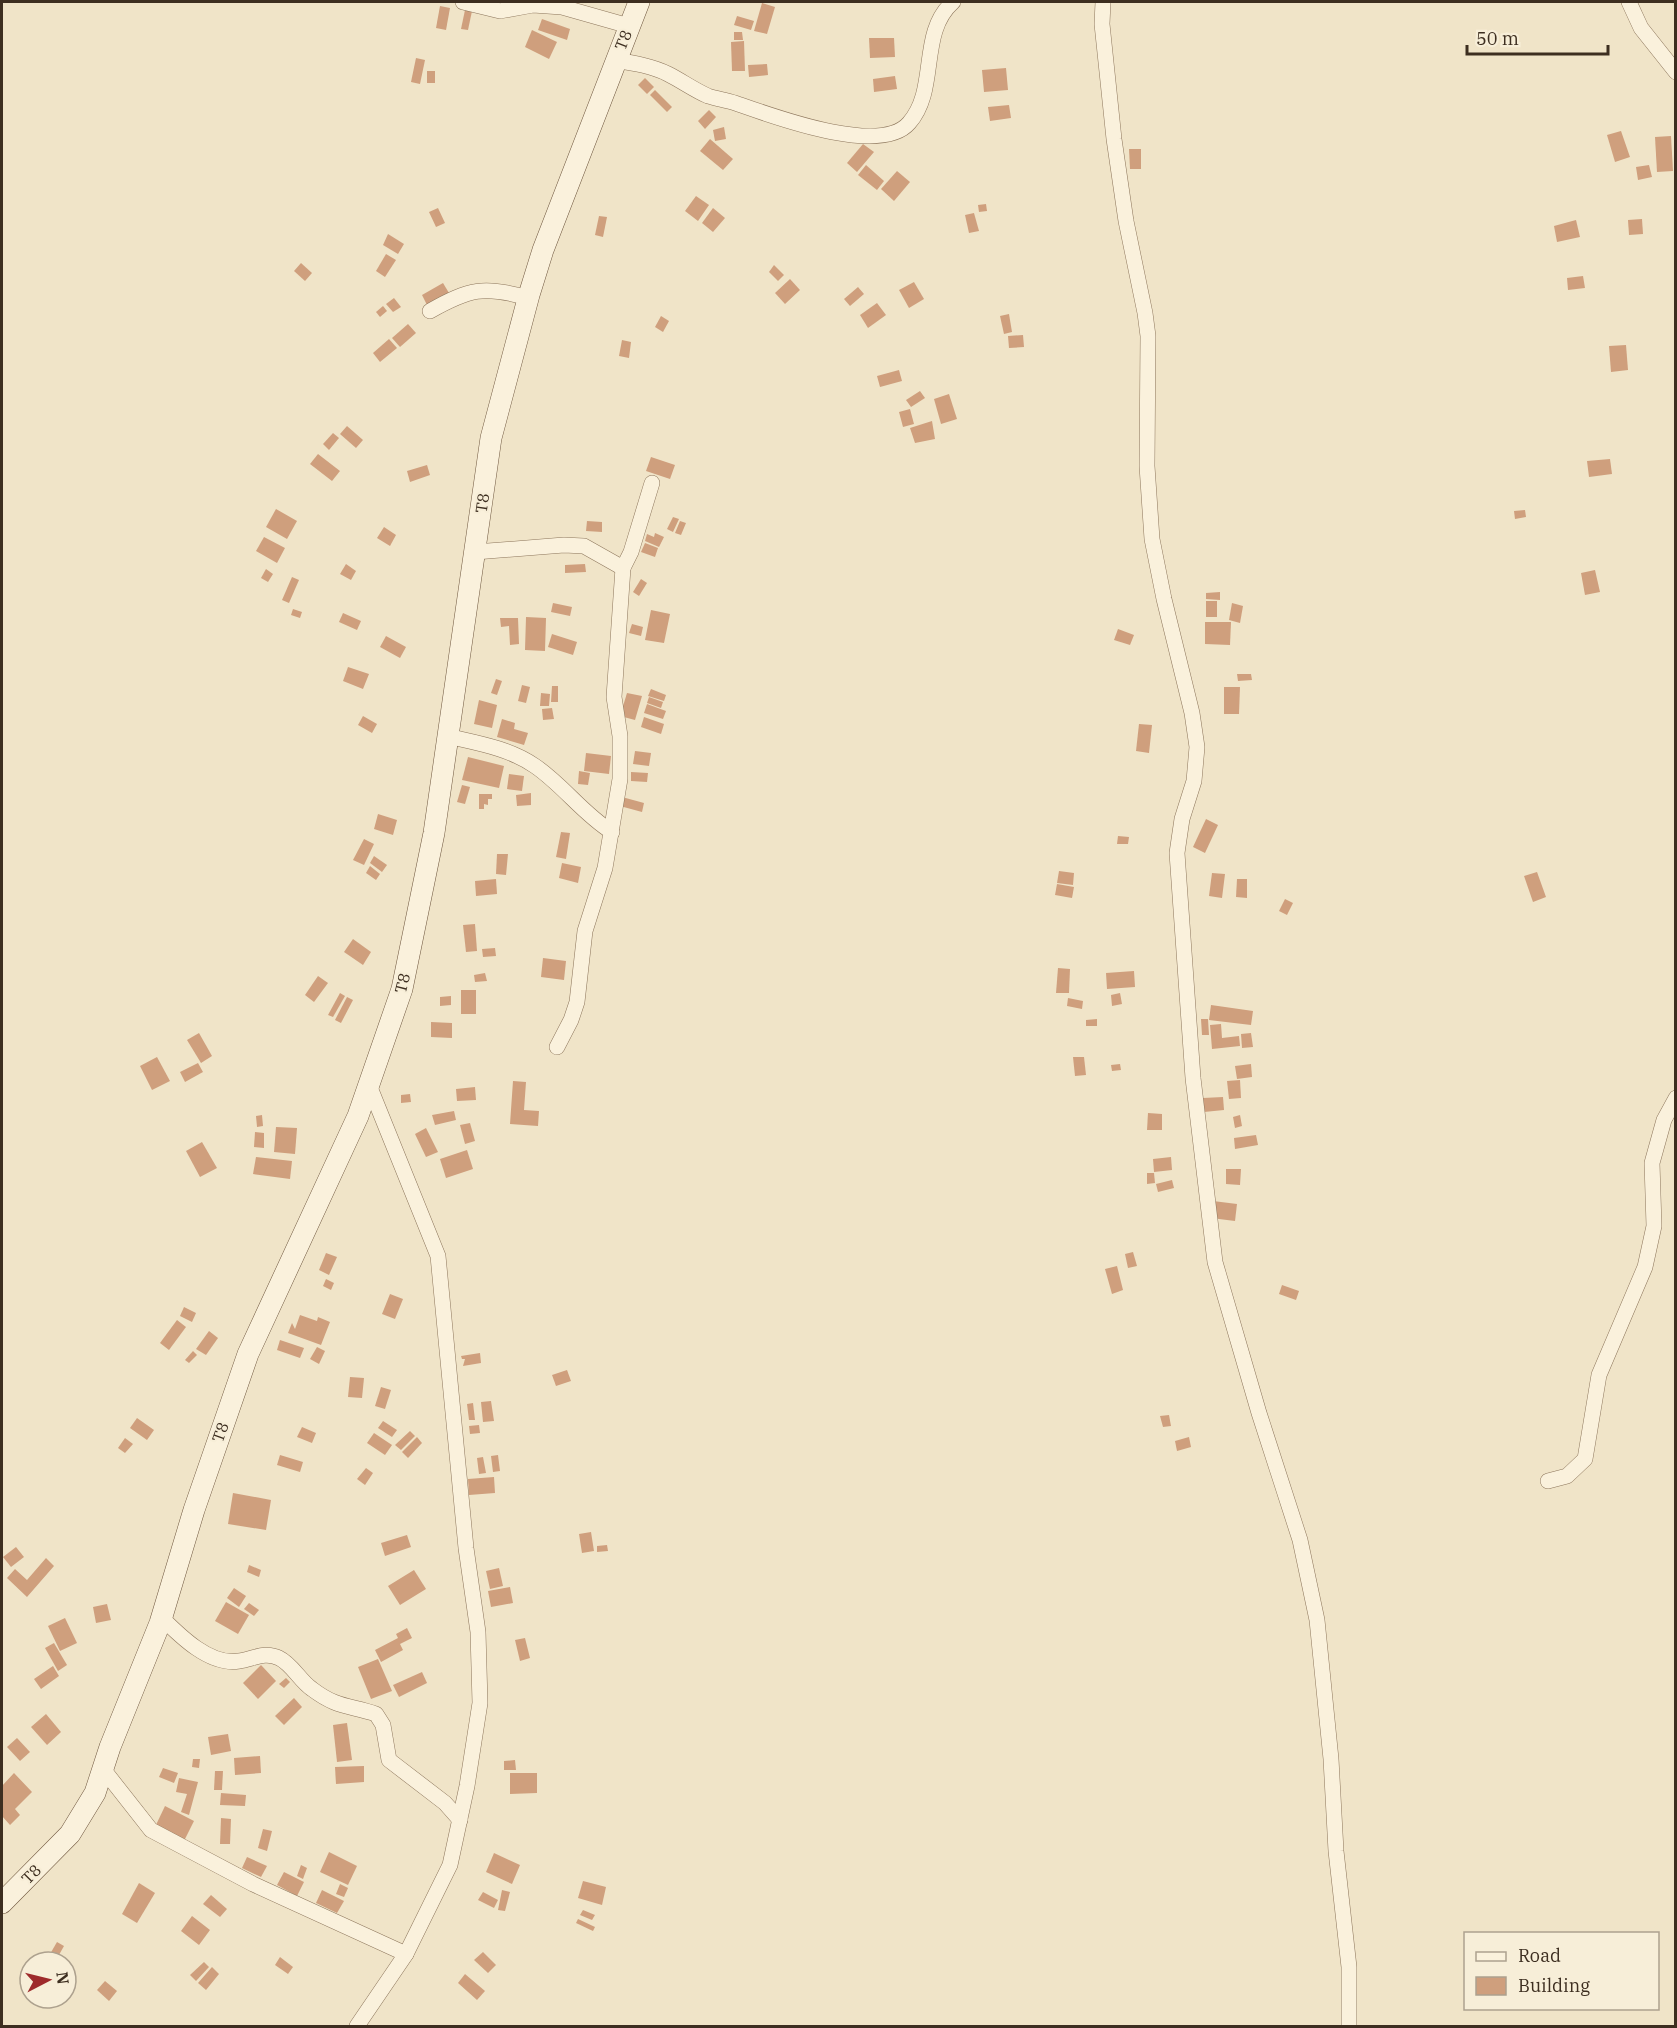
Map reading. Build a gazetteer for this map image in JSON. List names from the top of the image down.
{
  "streets": {
    "street": ["T8"]
  },
  "legend": ["Road", "Building"],
  "scale_bar": "50 m",
  "north": "right"
}
